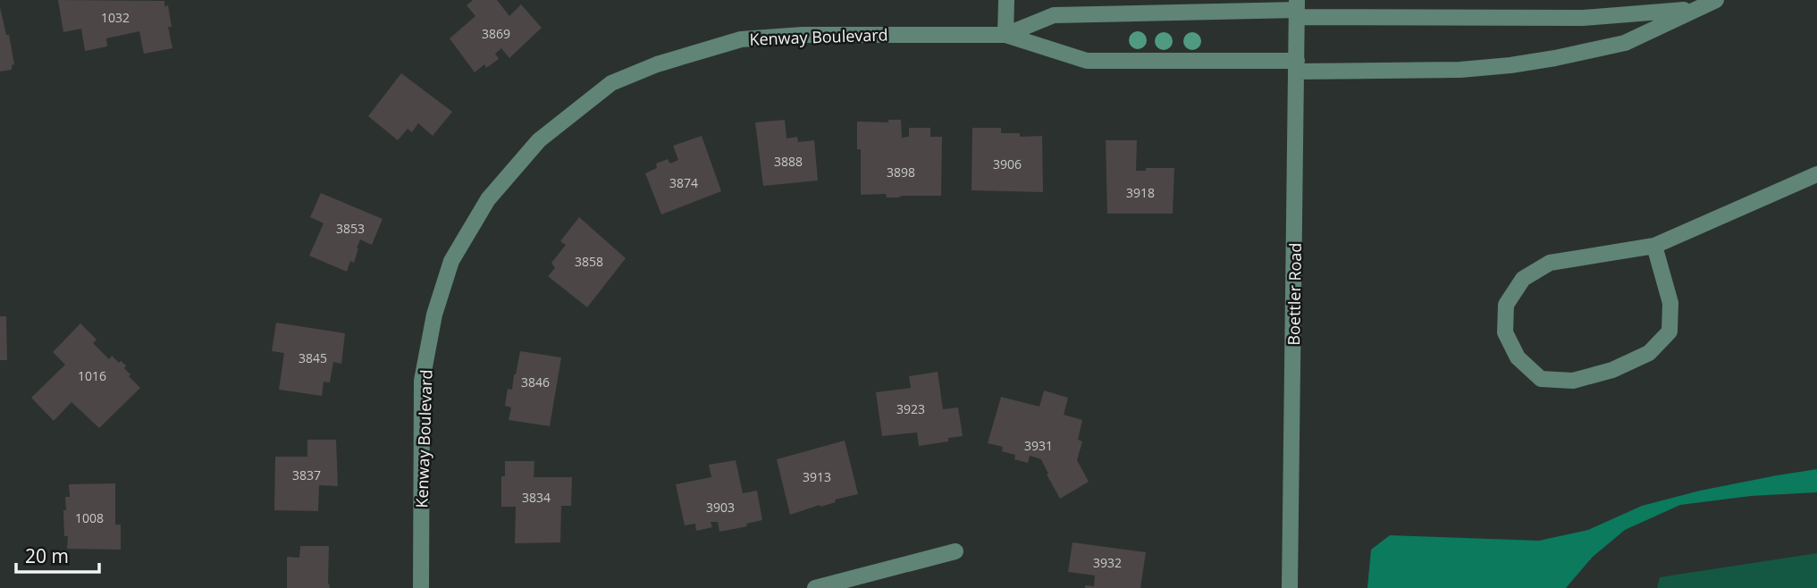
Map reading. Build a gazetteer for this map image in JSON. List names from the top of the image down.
{
  "streets": {
    "street": ["Kenway Boulevard", "Boettler Road"]
  },
  "crossings": [
    ["Kenway Boulevard", "Boettler Road"]
  ],
  "house_numbers": [
    "1032",
    "3869",
    "3888",
    "3906",
    "3898",
    "3874",
    "3918",
    "3853",
    "3858",
    "3845",
    "1016",
    "3846",
    "3923",
    "3931",
    "3837",
    "3913",
    "3834",
    "3903",
    "1008",
    "3932"
  ],
  "scale_bar": "20 m"
}
